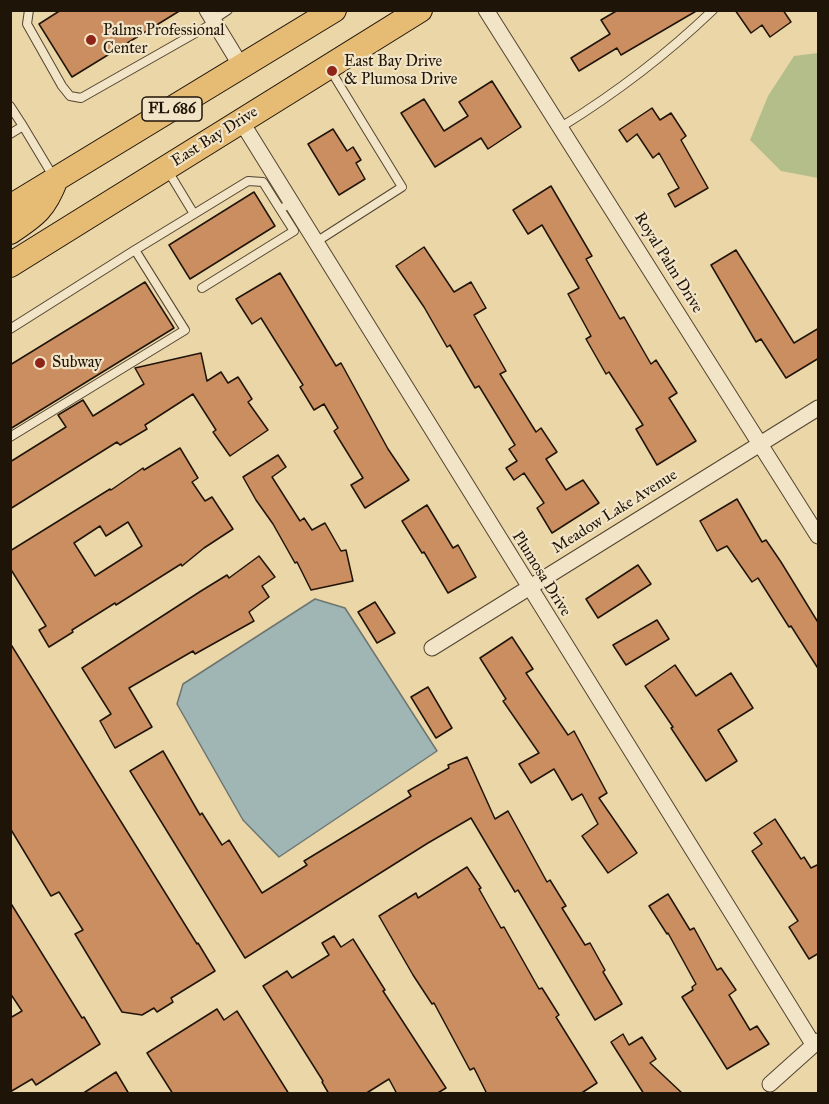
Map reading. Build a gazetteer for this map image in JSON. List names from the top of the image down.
{
  "streets": {
    "main road": ["FL 686", "East Bay Drive"],
    "street": ["Royal Palm Drive", "Meadow Lake Avenue", "Plumosa Drive"]
  },
  "crossings": [
    ["East Bay Drive", "Plumosa Drive"],
    ["Royal Palm Drive", "Meadow Lake Avenue"],
    ["Meadow Lake Avenue", "Plumosa Drive"]
  ],
  "places": ["Palms Professional Center", "East Bay Drive & Plumosa Drive", "Subway"]
}
